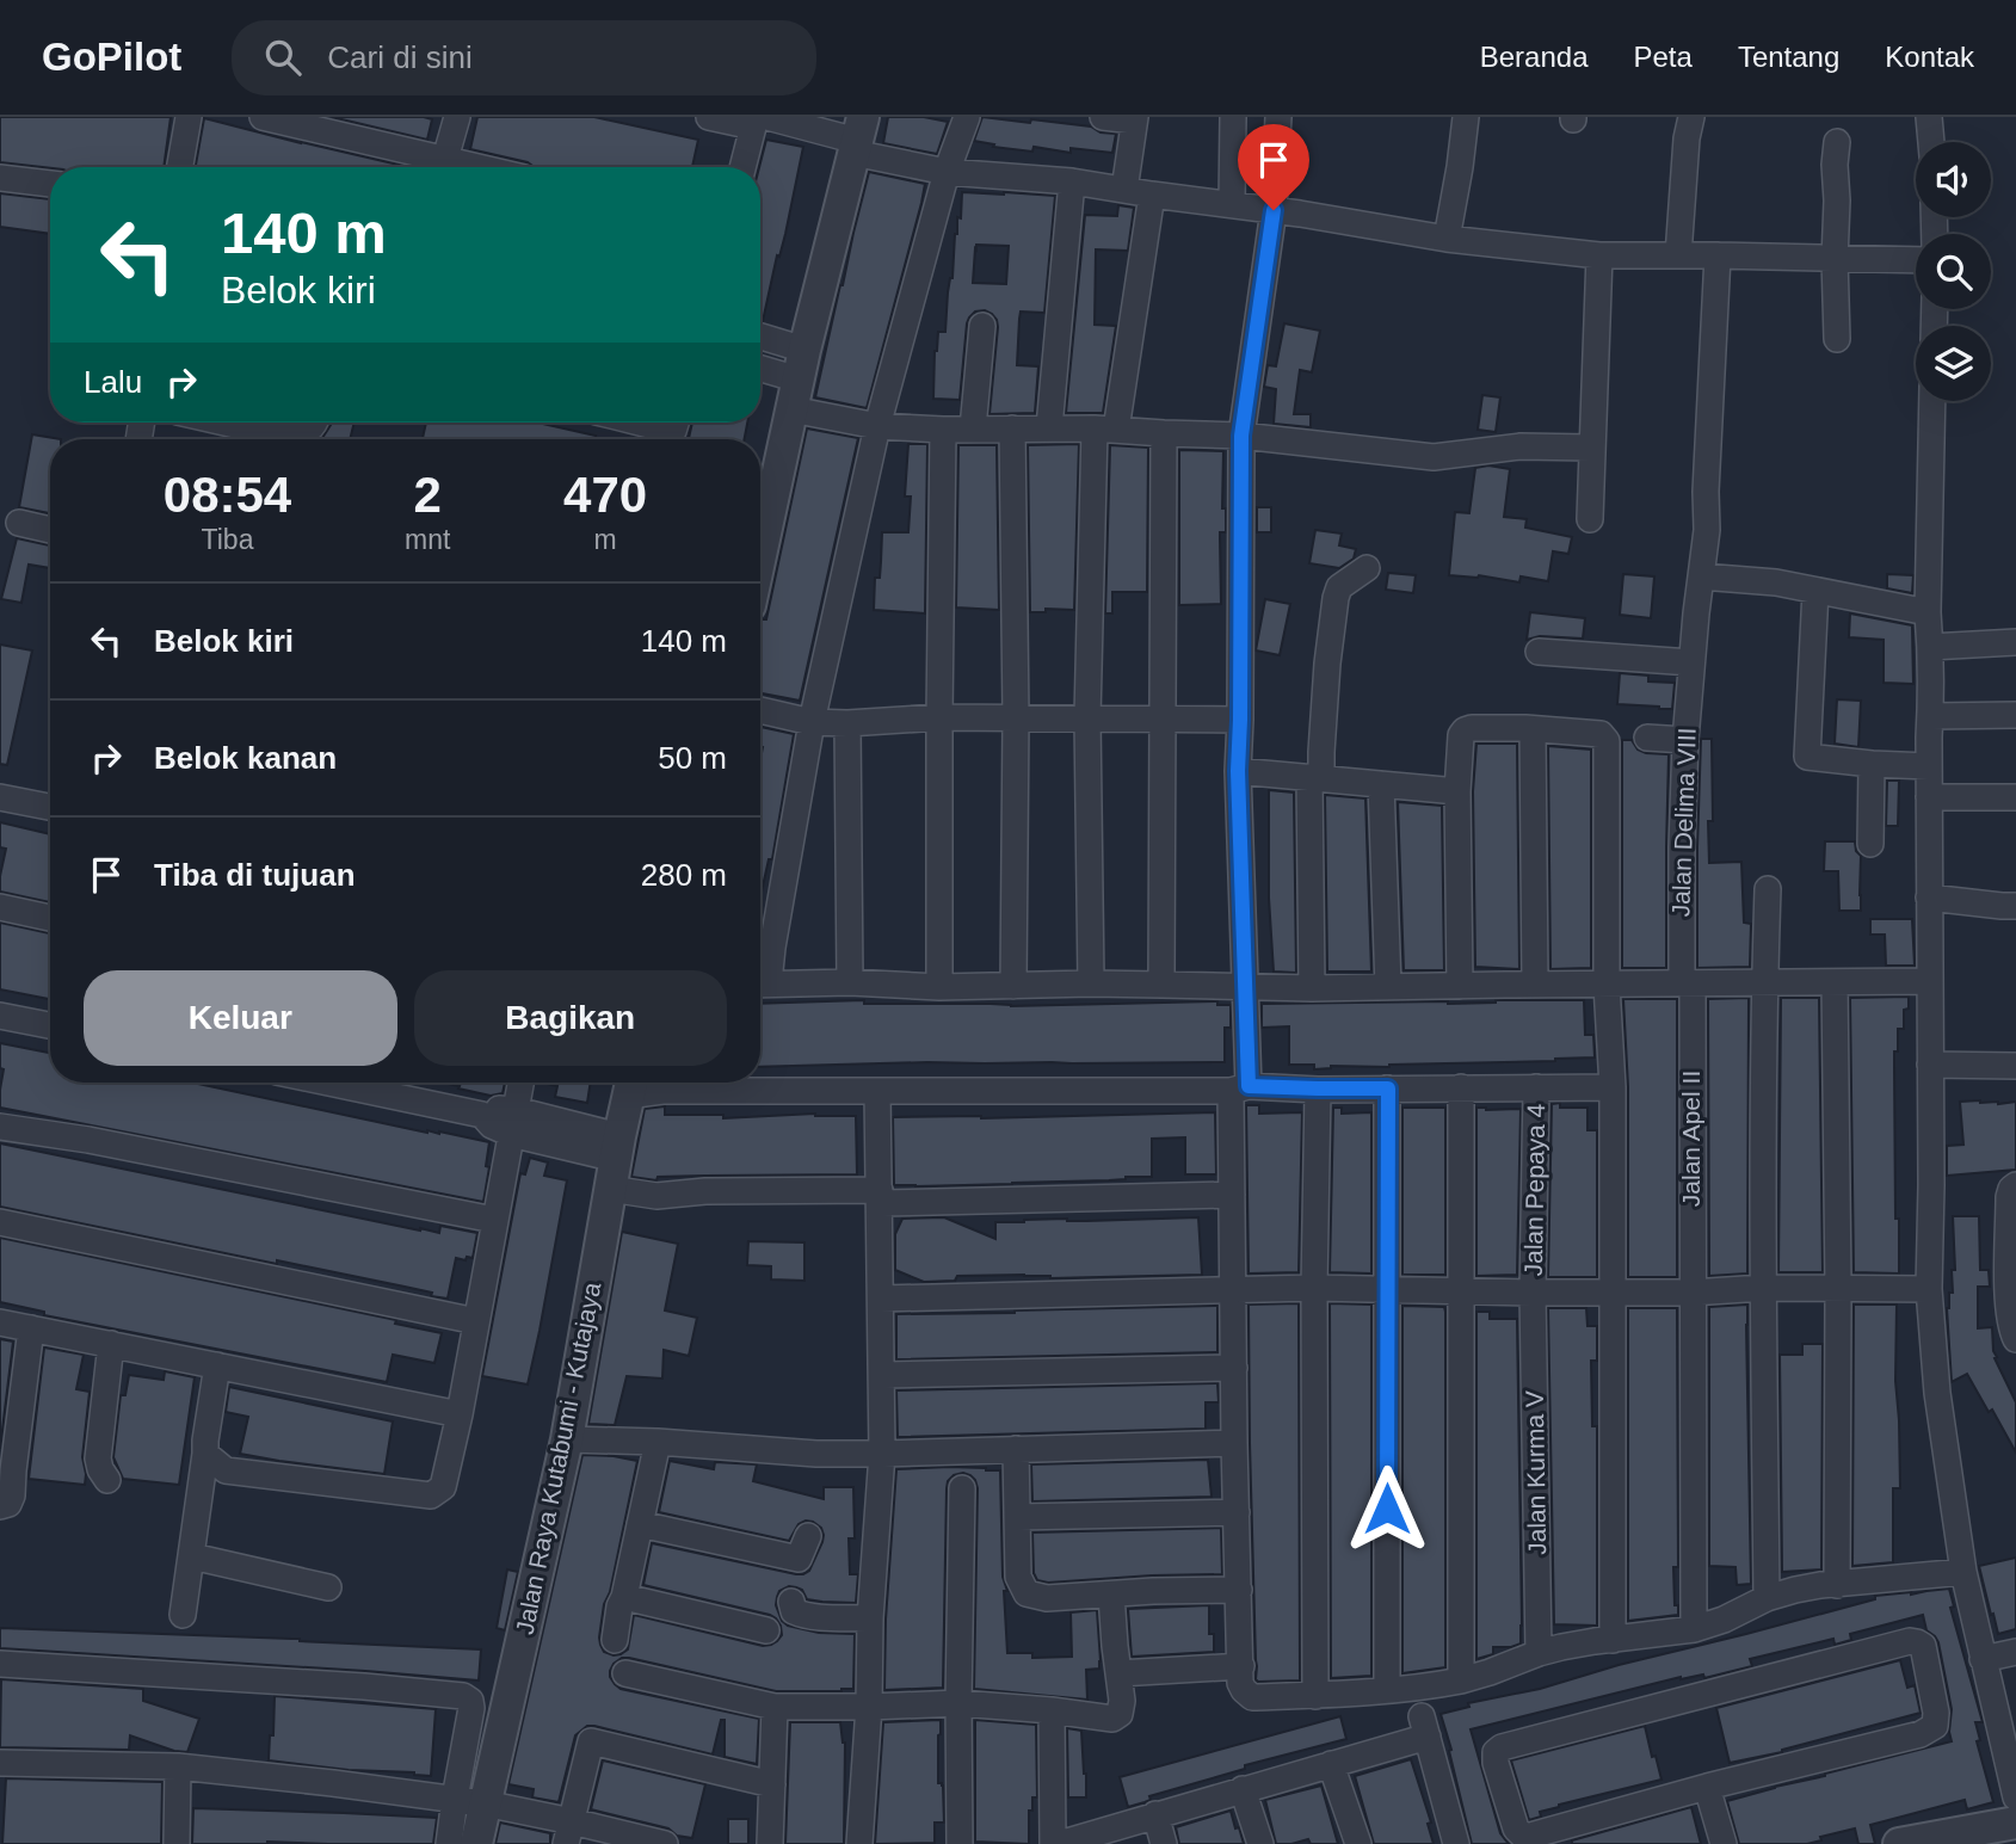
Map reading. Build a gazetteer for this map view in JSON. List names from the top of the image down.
{
  "streets": {
    "street": [
      "Jalan Delima VIII",
      "Jalan Apel II",
      "Jalan Pepaya 4",
      "Jalan Raya Kutabumi - Kutajaya",
      "Jalan Kurma V"
    ]
  },
  "crossings": [
    ["Jalan Delima VIII", "Jalan Apel II"],
    ["Jalan Pepaya 4", "Jalan Kurma V"]
  ],
  "page": {
    "header": "GoPilot",
    "search": "Cari di sini",
    "nav": [
      "Beranda",
      "Peta",
      "Tentang",
      "Kontak"
    ],
    "turn": ["140 m", "Belok kiri"],
    "then": "Lalu",
    "eta": [
      "08:54",
      "Tiba",
      "2",
      "mnt",
      "470",
      "m"
    ],
    "list": [
      {
        "name": "Belok kiri",
        "value": "140 m"
      },
      {
        "name": "Belok kanan",
        "value": "50 m"
      },
      {
        "name": "Tiba di tujuan",
        "value": "280 m"
      }
    ],
    "buttons": ["Keluar", "Bagikan"]
  }
}
